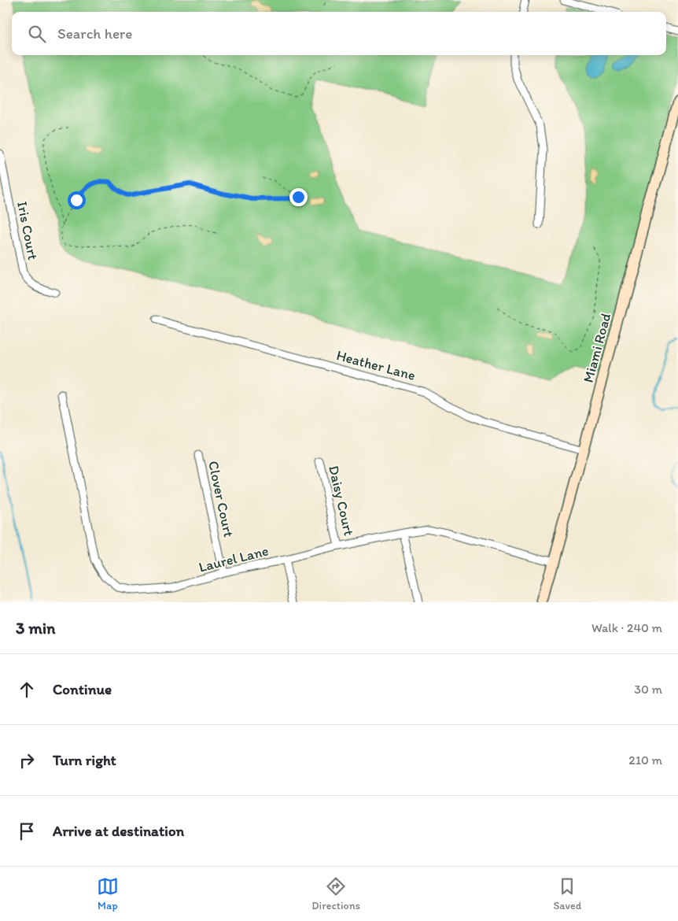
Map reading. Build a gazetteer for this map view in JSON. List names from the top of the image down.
{
  "streets": {
    "street": [
      "Iris Court",
      "Miami Road",
      "Heather Lane",
      "Clover Court",
      "Daisy Court",
      "Laurel Lane"
    ]
  },
  "crossings": [
    ["Miami Road", "Heather Lane"],
    ["Miami Road", "Laurel Lane"],
    ["Clover Court", "Laurel Lane"],
    ["Daisy Court", "Laurel Lane"]
  ],
  "page": {
    "search": "Search here",
    "heading": ["3 min", "Walk · 240 m"],
    "list": [
      ["Continue", "30 m"],
      ["Turn right", "210 m"],
      "Arrive at destination"
    ],
    "nav": ["Map", "Directions", "Saved"]
  }
}
